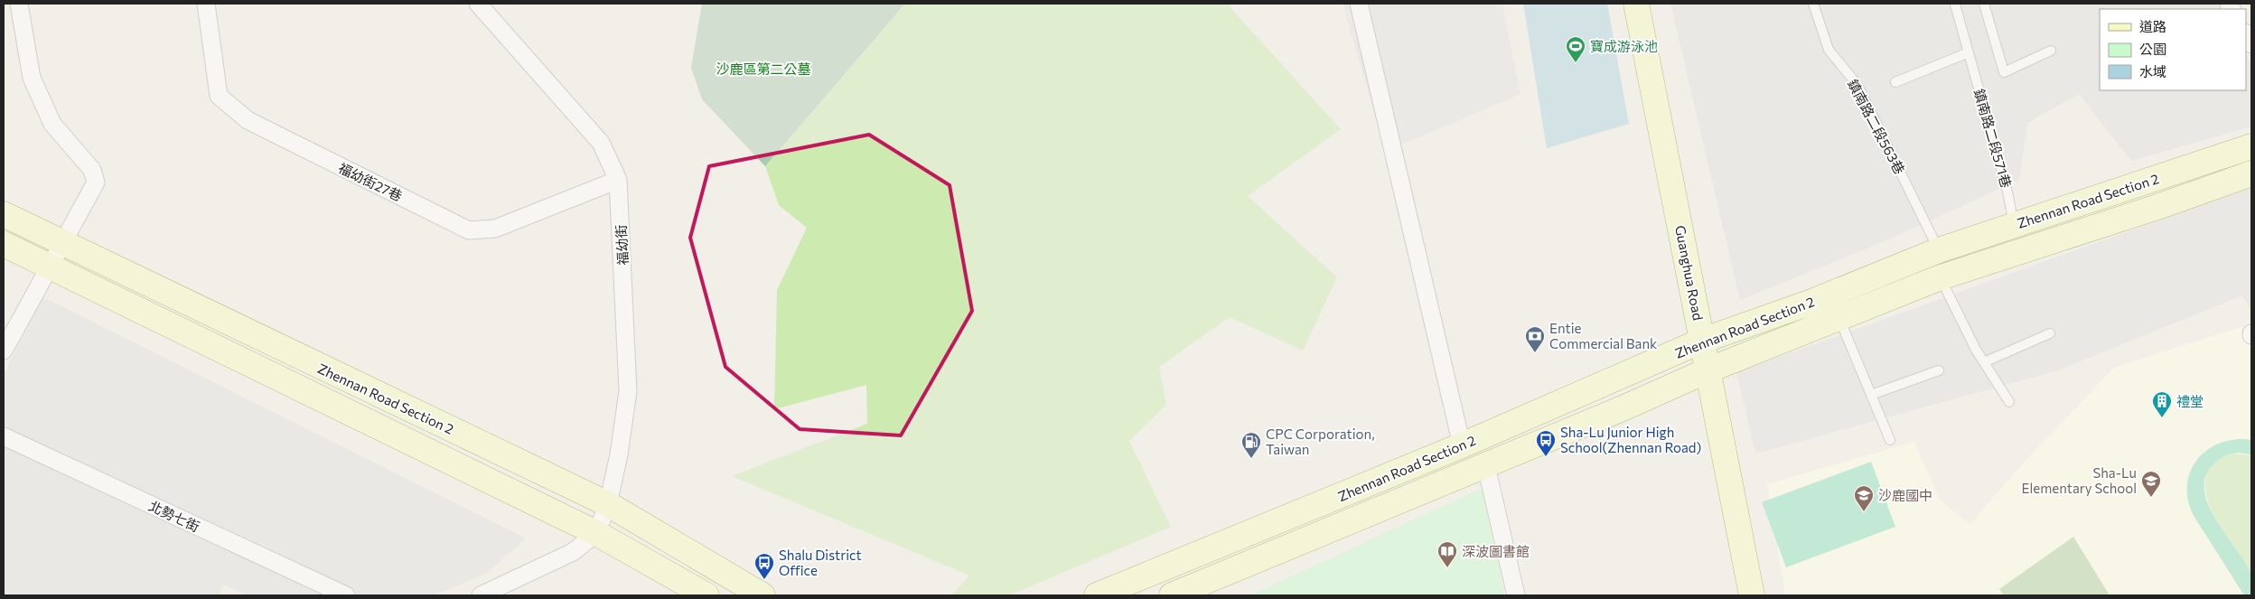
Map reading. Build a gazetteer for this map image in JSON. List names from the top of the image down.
{
  "streets": {
    "street": [
      "福幼街27巷",
      "Zhennan Road Section 2",
      "福幼街",
      "Guanghua Road",
      "北勢七街"
    ],
    "lane": ["鎮南路二段563巷", "鎮南路二段571巷"]
  },
  "crossings": [
    ["鎮南路二段563巷", "Zhennan Road Section 2"],
    ["鎮南路二段571巷", "Zhennan Road Section 2"],
    ["福幼街27巷", "福幼街"],
    ["Zhennan Road Section 2", "福幼街"],
    ["Zhennan Road Section 2", "Guanghua Road"]
  ],
  "parks": ["沙鹿區第二公墓"],
  "places": {
    "sports": ["寶成游泳池"],
    "bank": ["Entie Commercial Bank"],
    "building": ["禮堂"],
    "bus stop": ["Sha-Lu Junior High School(Zhennan Road)", "Shalu District Office"],
    "fuel station": ["CPC Corporation, Taiwan"],
    "school or university": ["Sha-Lu Elementary School", "沙鹿國中"],
    "library": ["深波圖書館"]
  },
  "legend": ["道路", "公園", "水域"]
}
